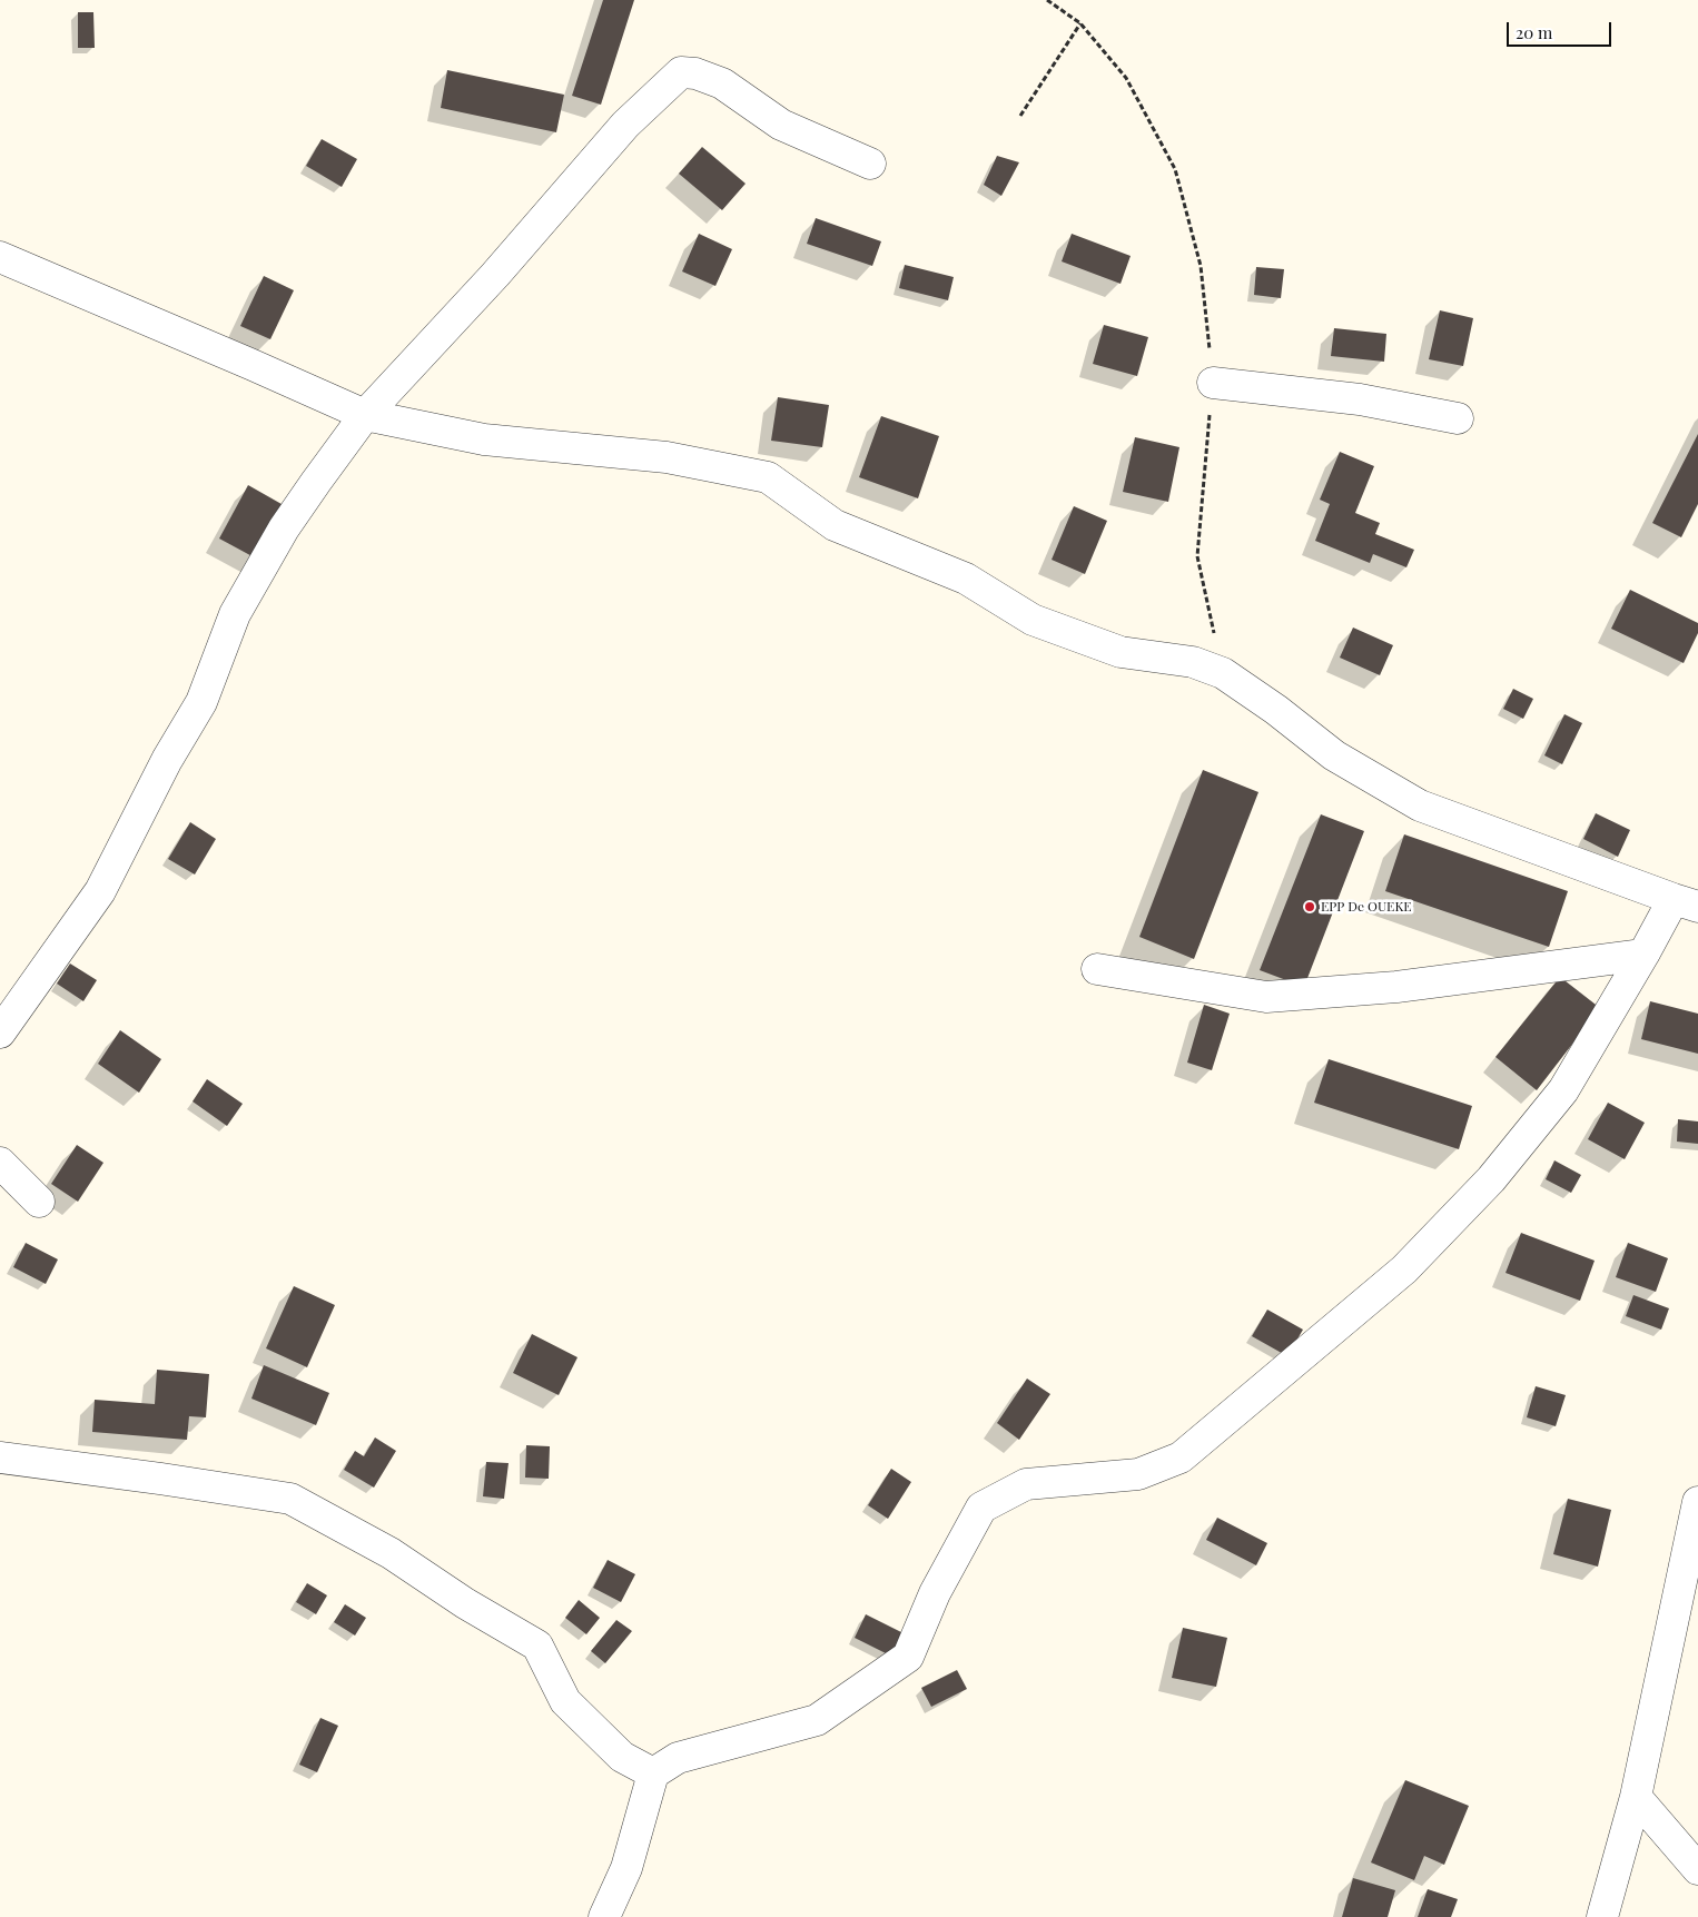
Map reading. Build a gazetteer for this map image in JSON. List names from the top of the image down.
{
  "places": ["EPP De OUEKE"],
  "scale_bar": "20 m"
}
